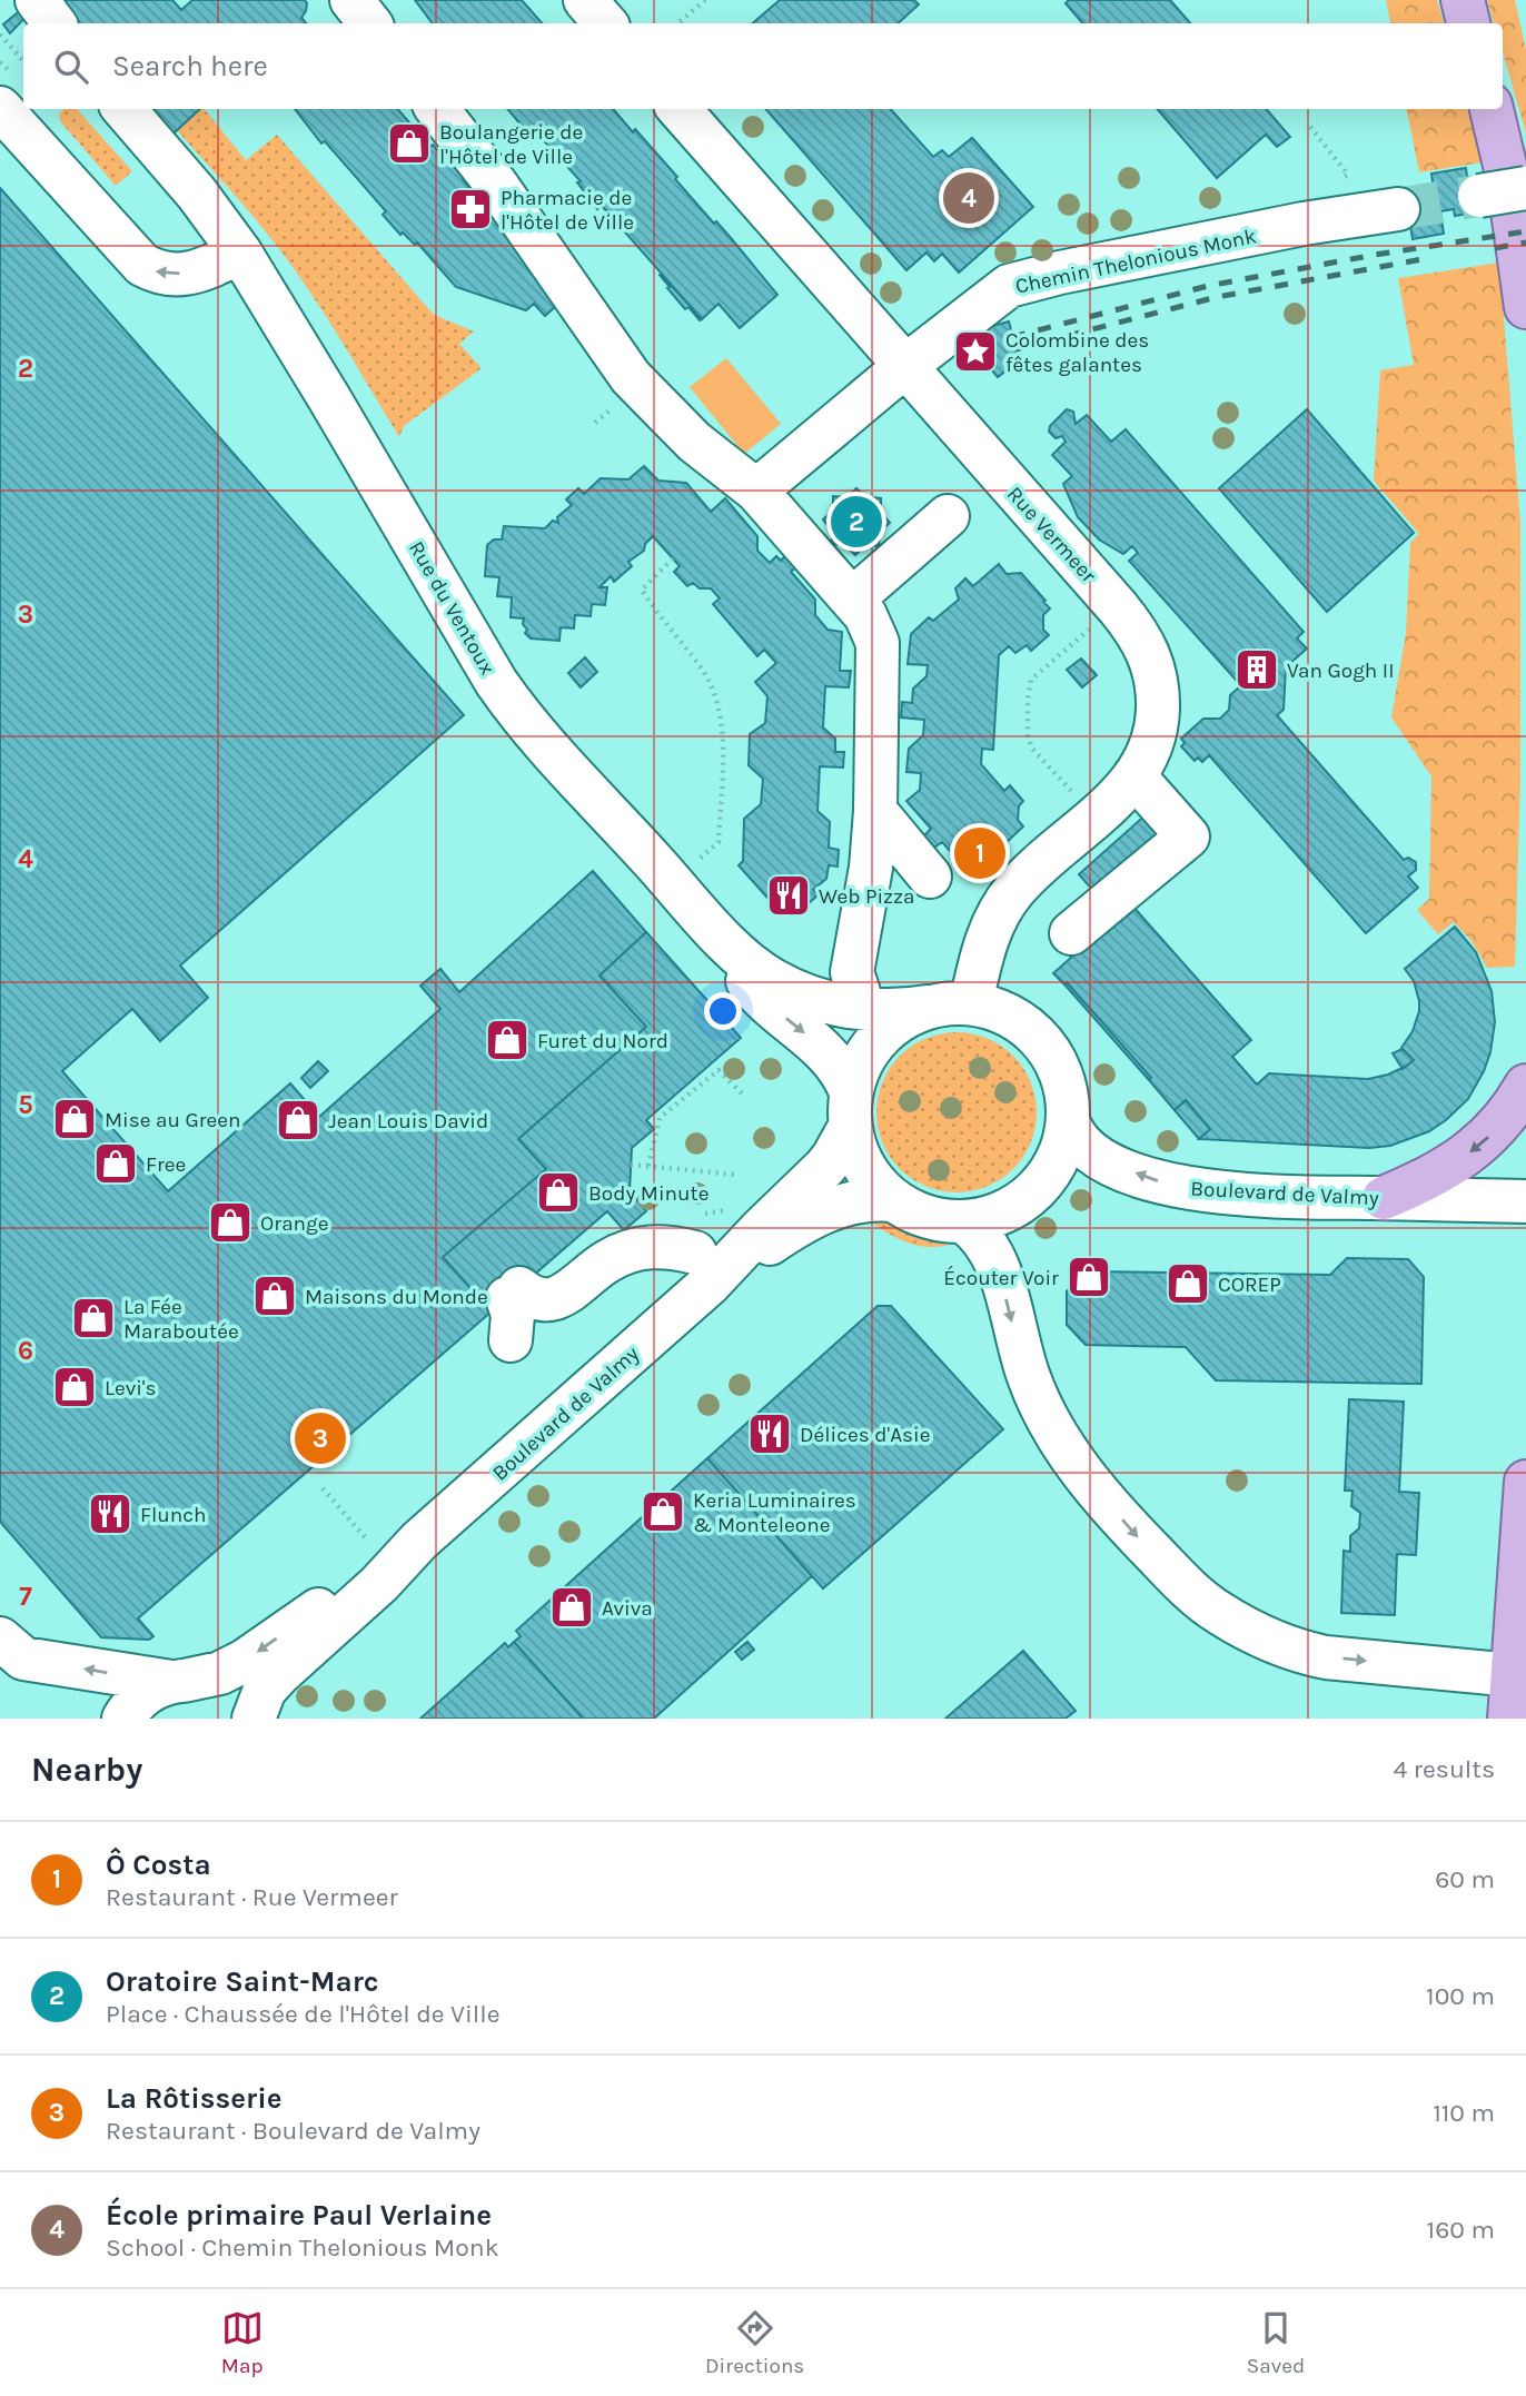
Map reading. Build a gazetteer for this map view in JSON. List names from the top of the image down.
{
  "streets": {
    "street": [
      "Chemin Thelonious Monk",
      "Rue Vermeer",
      "Rue du Ventoux",
      "Boulevard de Valmy"
    ]
  },
  "crossings": [
    ["Chemin Thelonious Monk", "Rue Vermeer"],
    ["Rue Vermeer", "Rue du Ventoux"],
    ["Rue Vermeer", "Boulevard de Valmy"],
    ["Rue du Ventoux", "Boulevard de Valmy"]
  ],
  "places": {
    "shop": [
      "Boulangerie de l'Hôtel de Ville",
      "Furet du Nord",
      "Mise au Green",
      "Jean Louis David",
      "Free",
      "Body Minute",
      "Orange",
      "Écouter Voir",
      "COREP",
      "Maisons du Monde",
      "La Fée Maraboutée",
      "Levi's",
      "Keria Luminaires & Monteleone",
      "Aviva"
    ],
    "pharmacy": ["Pharmacie de l'Hôtel de Ville"],
    "place": ["Colombine des fêtes galantes"],
    "building": ["Van Gogh II"],
    "restaurant": ["Web Pizza", "Délices d'Asie", "Flunch"]
  },
  "page": {
    "search": "Search here",
    "pins": [
      "4",
      "2",
      "1",
      "3"
    ],
    "heading": ["Nearby", "4 results"],
    "list": [
      {
        "mark": "1",
        "name": "Ô Costa",
        "note": "Restaurant · Rue Vermeer",
        "value": "60 m"
      },
      {
        "mark": "2",
        "name": "Oratoire Saint-Marc",
        "note": "Place · Chaussée de l'Hôtel de Ville",
        "value": "100 m"
      },
      {
        "mark": "3",
        "name": "La Rôtisserie",
        "note": "Restaurant · Boulevard de Valmy",
        "value": "110 m"
      },
      {
        "mark": "4",
        "name": "École primaire Paul Verlaine",
        "note": "School · Chemin Thelonious Monk",
        "value": "160 m"
      }
    ],
    "nav": ["Map", "Directions", "Saved"]
  },
  "grid": {
    "rows": [
      "2",
      "3",
      "4",
      "5",
      "6",
      "7"
    ]
  }
}
